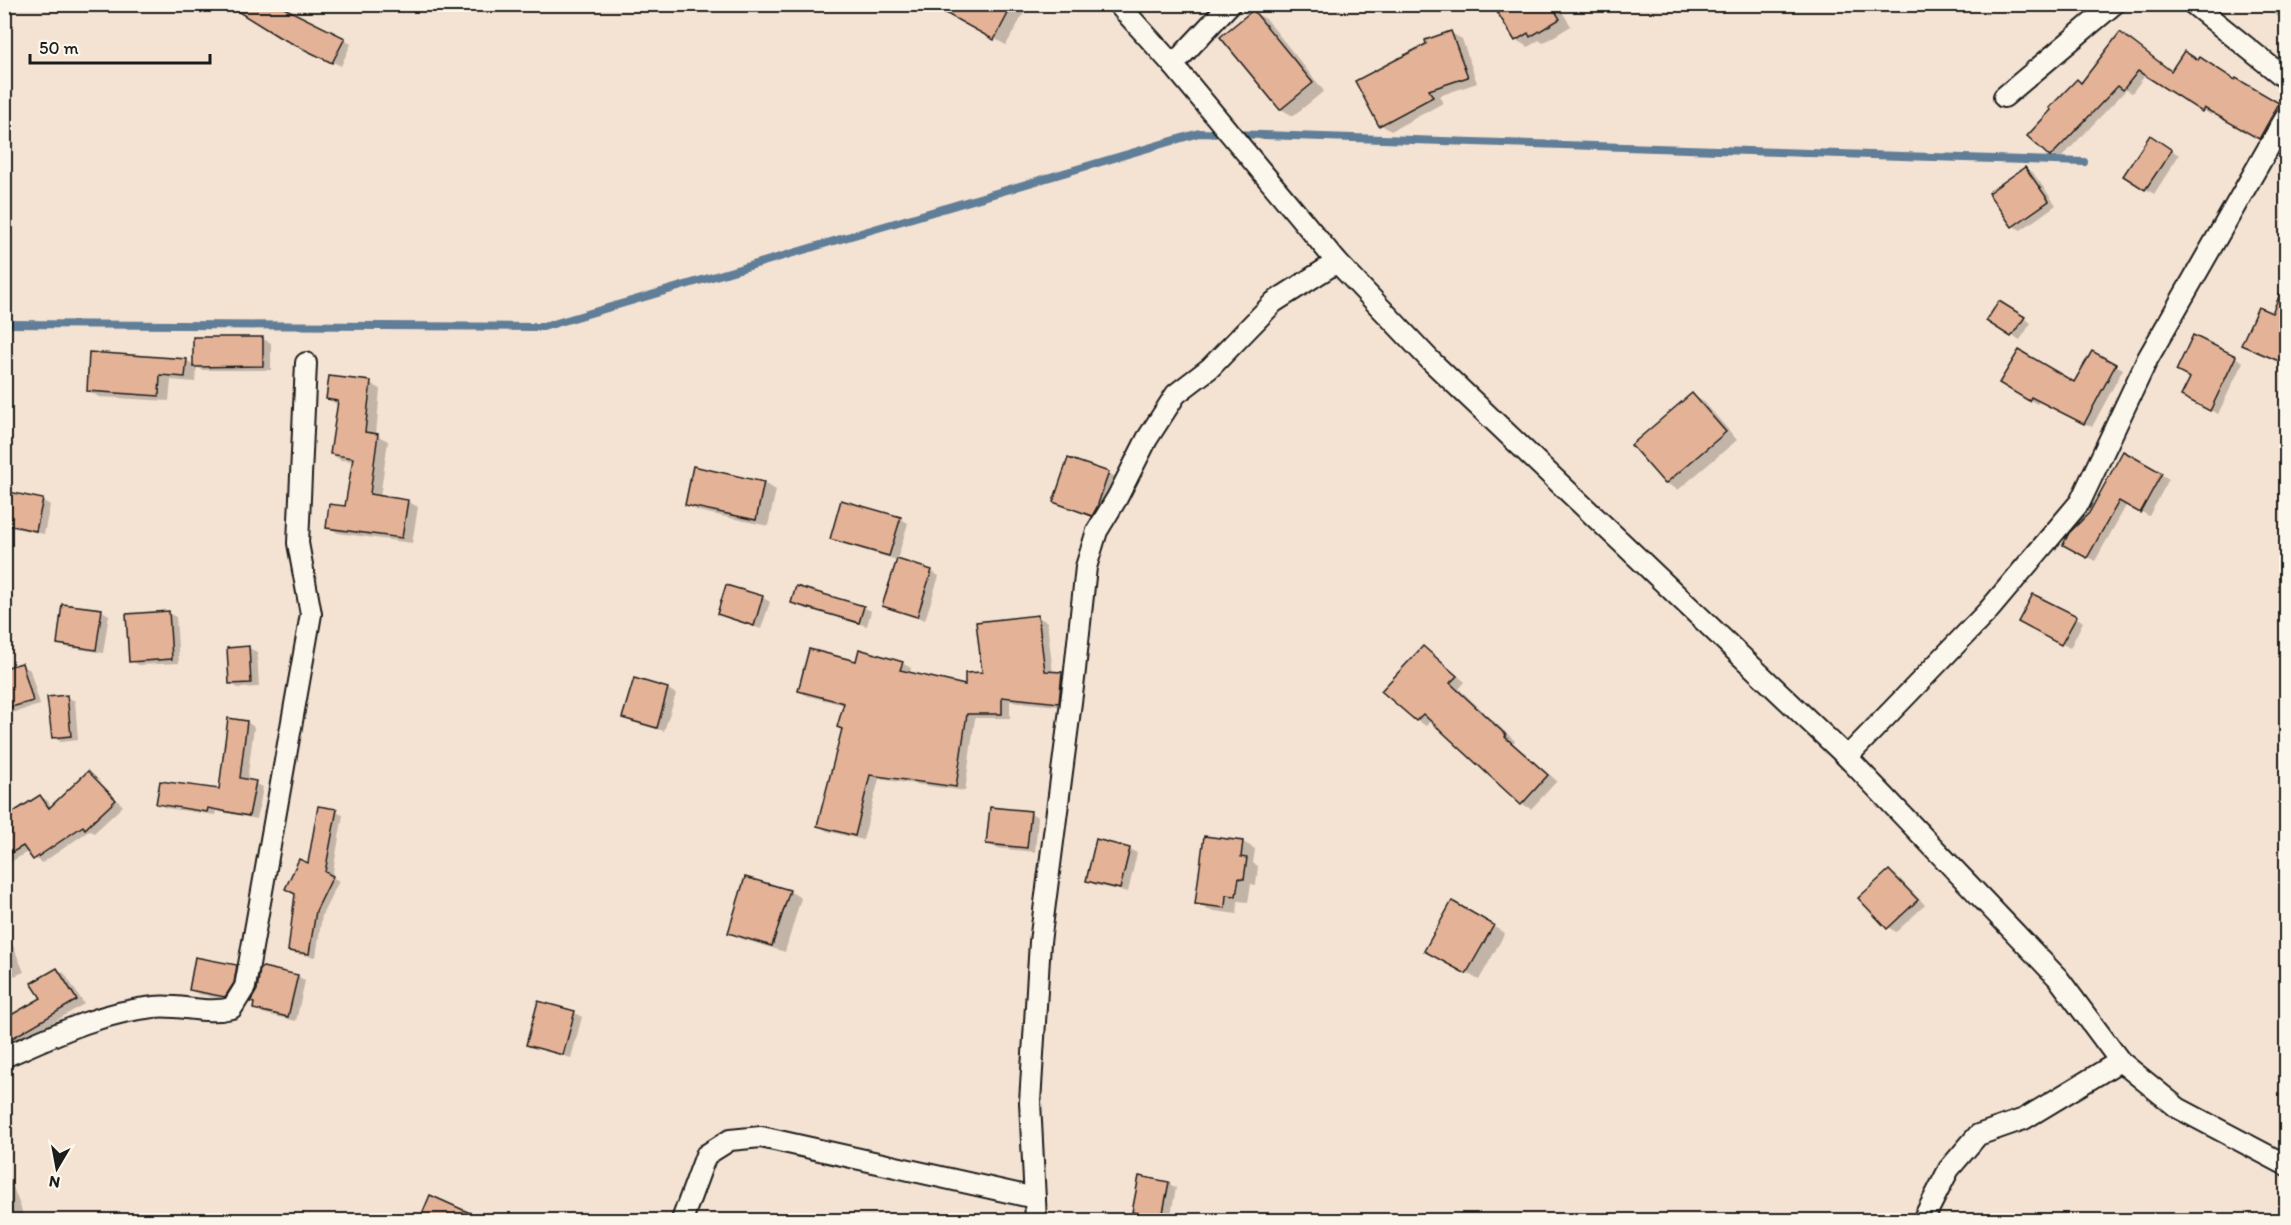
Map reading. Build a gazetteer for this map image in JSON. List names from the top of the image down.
{
  "scale_bar": "50 m",
  "north": "bottom"
}
